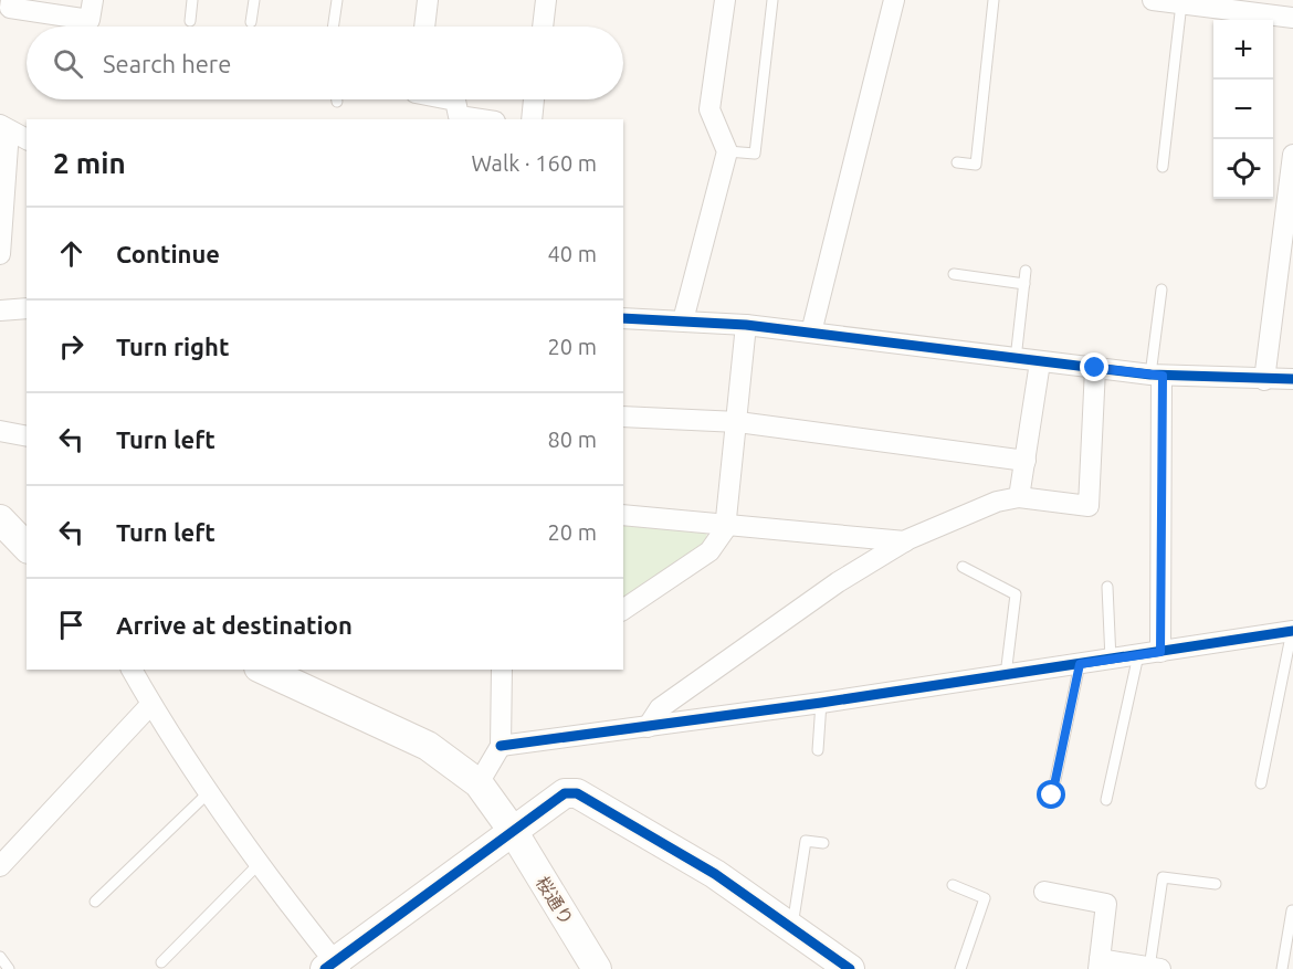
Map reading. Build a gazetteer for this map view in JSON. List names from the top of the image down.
{
  "streets": {
    "street": ["桜通り"]
  },
  "page": {
    "map_buttons": ["+", "−"],
    "search": "Search here",
    "heading": ["2 min", "Walk · 160 m"],
    "list": [
      ["Continue", "40 m"],
      ["Turn right", "20 m"],
      ["Turn left", "80 m"],
      ["Turn left", "20 m"],
      "Arrive at destination"
    ]
  }
}
